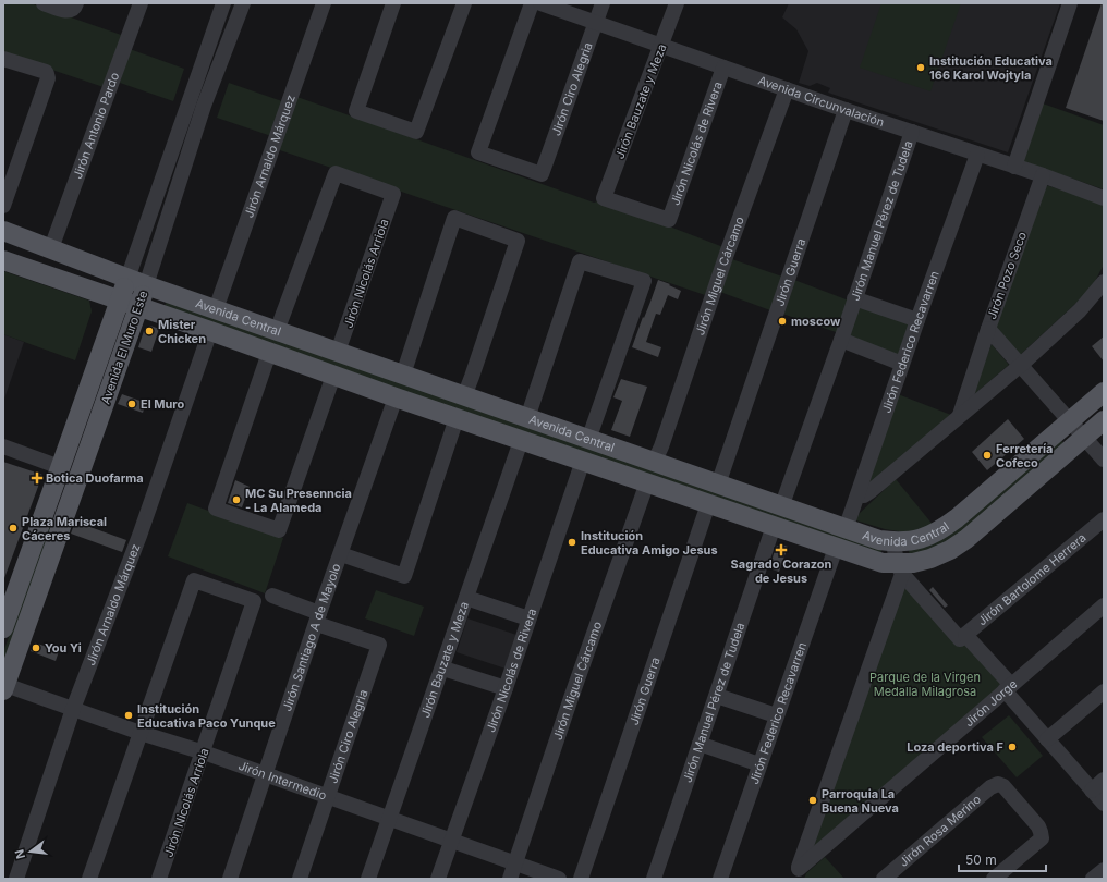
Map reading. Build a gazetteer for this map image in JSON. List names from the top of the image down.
{
  "streets": {
    "main road": ["Avenida Central", "Avenida El Muro Este"],
    "street": [
      "Jirón Ciro Alegria",
      "Jirón Bauzate y Meza",
      "Avenida Circunvalación",
      "Jirón Antonio Pardo",
      "Jirón Nicolás de Rivera",
      "Jirón Arnaldo Márquez",
      "Jirón Manuel Pérez de Tudela",
      "Jirón Guerra",
      "Jirón Nicolás Arriola",
      "Jirón Miguel Cárcamo",
      "Jirón Pozo Seco",
      "Jirón Federico Recavarren",
      "Jirón Bartolome Herrera",
      "Jirón Santiago A de Mayolo",
      "Jirón Jorge",
      "Jirón Intermedio",
      "Jirón Rosa Merino"
    ]
  },
  "crossings": [
    ["Jirón Ciro Alegria", "Avenida Circunvalación"],
    ["Jirón Ciro Alegria", "Jirón Santiago A de Mayolo"],
    ["Jirón Ciro Alegria", "Jirón Intermedio"],
    ["Jirón Bauzate y Meza", "Avenida Circunvalación"],
    ["Jirón Bauzate y Meza", "Jirón Nicolás de Rivera"],
    ["Jirón Bauzate y Meza", "Avenida Central"],
    ["Jirón Bauzate y Meza", "Jirón Intermedio"],
    ["Avenida Circunvalación", "Jirón Nicolás de Rivera"],
    ["Avenida Circunvalación", "Jirón Manuel Pérez de Tudela"],
    ["Avenida Circunvalación", "Jirón Guerra"],
    ["Avenida Circunvalación", "Jirón Miguel Cárcamo"],
    ["Avenida Circunvalación", "Jirón Pozo Seco"],
    ["Avenida Circunvalación", "Jirón Federico Recavarren"],
    ["Jirón Antonio Pardo", "Avenida Central"],
    ["Jirón Nicolás de Rivera", "Avenida Central"],
    ["Jirón Nicolás de Rivera", "Jirón Intermedio"],
    ["Jirón Arnaldo Márquez", "Avenida Central"],
    ["Jirón Arnaldo Márquez", "Jirón Intermedio"],
    ["Jirón Manuel Pérez de Tudela", "Avenida Central"],
    ["Jirón Guerra", "Avenida Central"],
    ["Jirón Nicolás Arriola", "Avenida Central"],
    ["Jirón Nicolás Arriola", "Jirón Intermedio"],
    ["Jirón Miguel Cárcamo", "Avenida Central"],
    ["Jirón Miguel Cárcamo", "Jirón Intermedio"],
    ["Jirón Pozo Seco", "Avenida Central"],
    ["Avenida Central", "Jirón Federico Recavarren"],
    ["Avenida Central", "Avenida El Muro Este"],
    ["Avenida Central", "Jirón Santiago A de Mayolo"],
    ["Avenida El Muro Este", "Jirón Intermedio"],
    ["Jirón Santiago A de Mayolo", "Jirón Intermedio"]
  ],
  "parks": ["Parque de la Virgen Medalla Milagrosa"],
  "places": {
    "other": [
      "Institución Educativa 166 Karol Wojtyla",
      "moscow",
      "Mister Chicken",
      "El Muro",
      "Ferretería Cofeco",
      "MC Su Presenncia - La Alameda",
      "Plaza Mariscal Cáceres",
      "Institución Educativa Amigo Jesus",
      "You Yi",
      "Institución Educativa Paco Yunque",
      "Loza deportiva F",
      "Parroquia La Buena Nueva"
    ],
    "health": ["Botica Duofarma", "Sagrado Corazon de Jesus"]
  },
  "scale_bar": "50 m",
  "north": "left"
}
